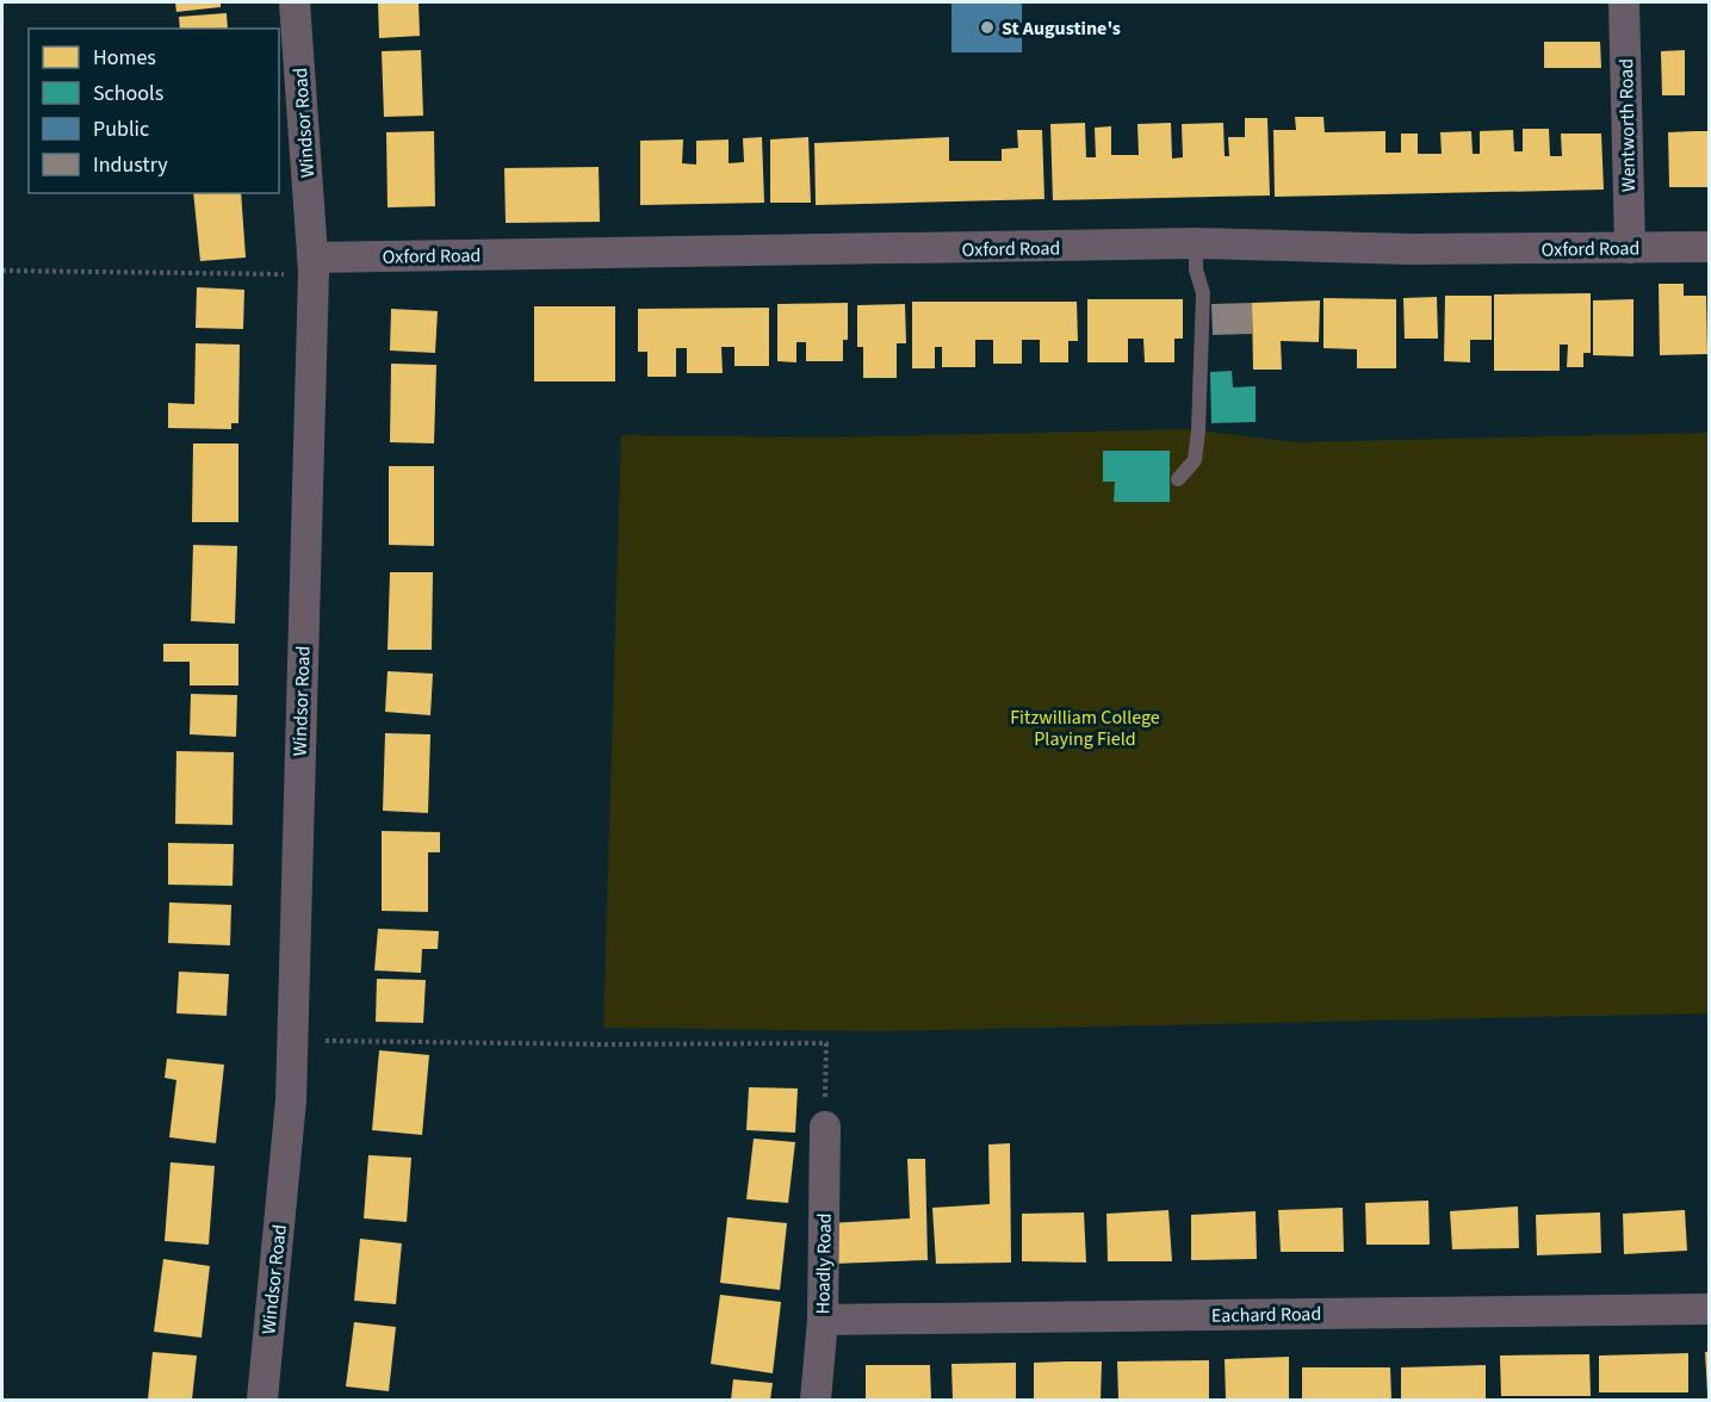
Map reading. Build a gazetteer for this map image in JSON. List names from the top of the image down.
{
  "streets": {
    "street": [
      "Windsor Road",
      "Wentworth Road",
      "Oxford Road",
      "Hoadly Road",
      "Eachard Road"
    ]
  },
  "crossings": [
    ["Windsor Road", "Oxford Road"],
    ["Wentworth Road", "Oxford Road"],
    ["Hoadly Road", "Eachard Road"]
  ],
  "parks": ["Fitzwilliam College Playing Field"],
  "places": ["St Augustine's"],
  "legend": [
    "Homes",
    "Schools",
    "Public",
    "Industry"
  ]
}
